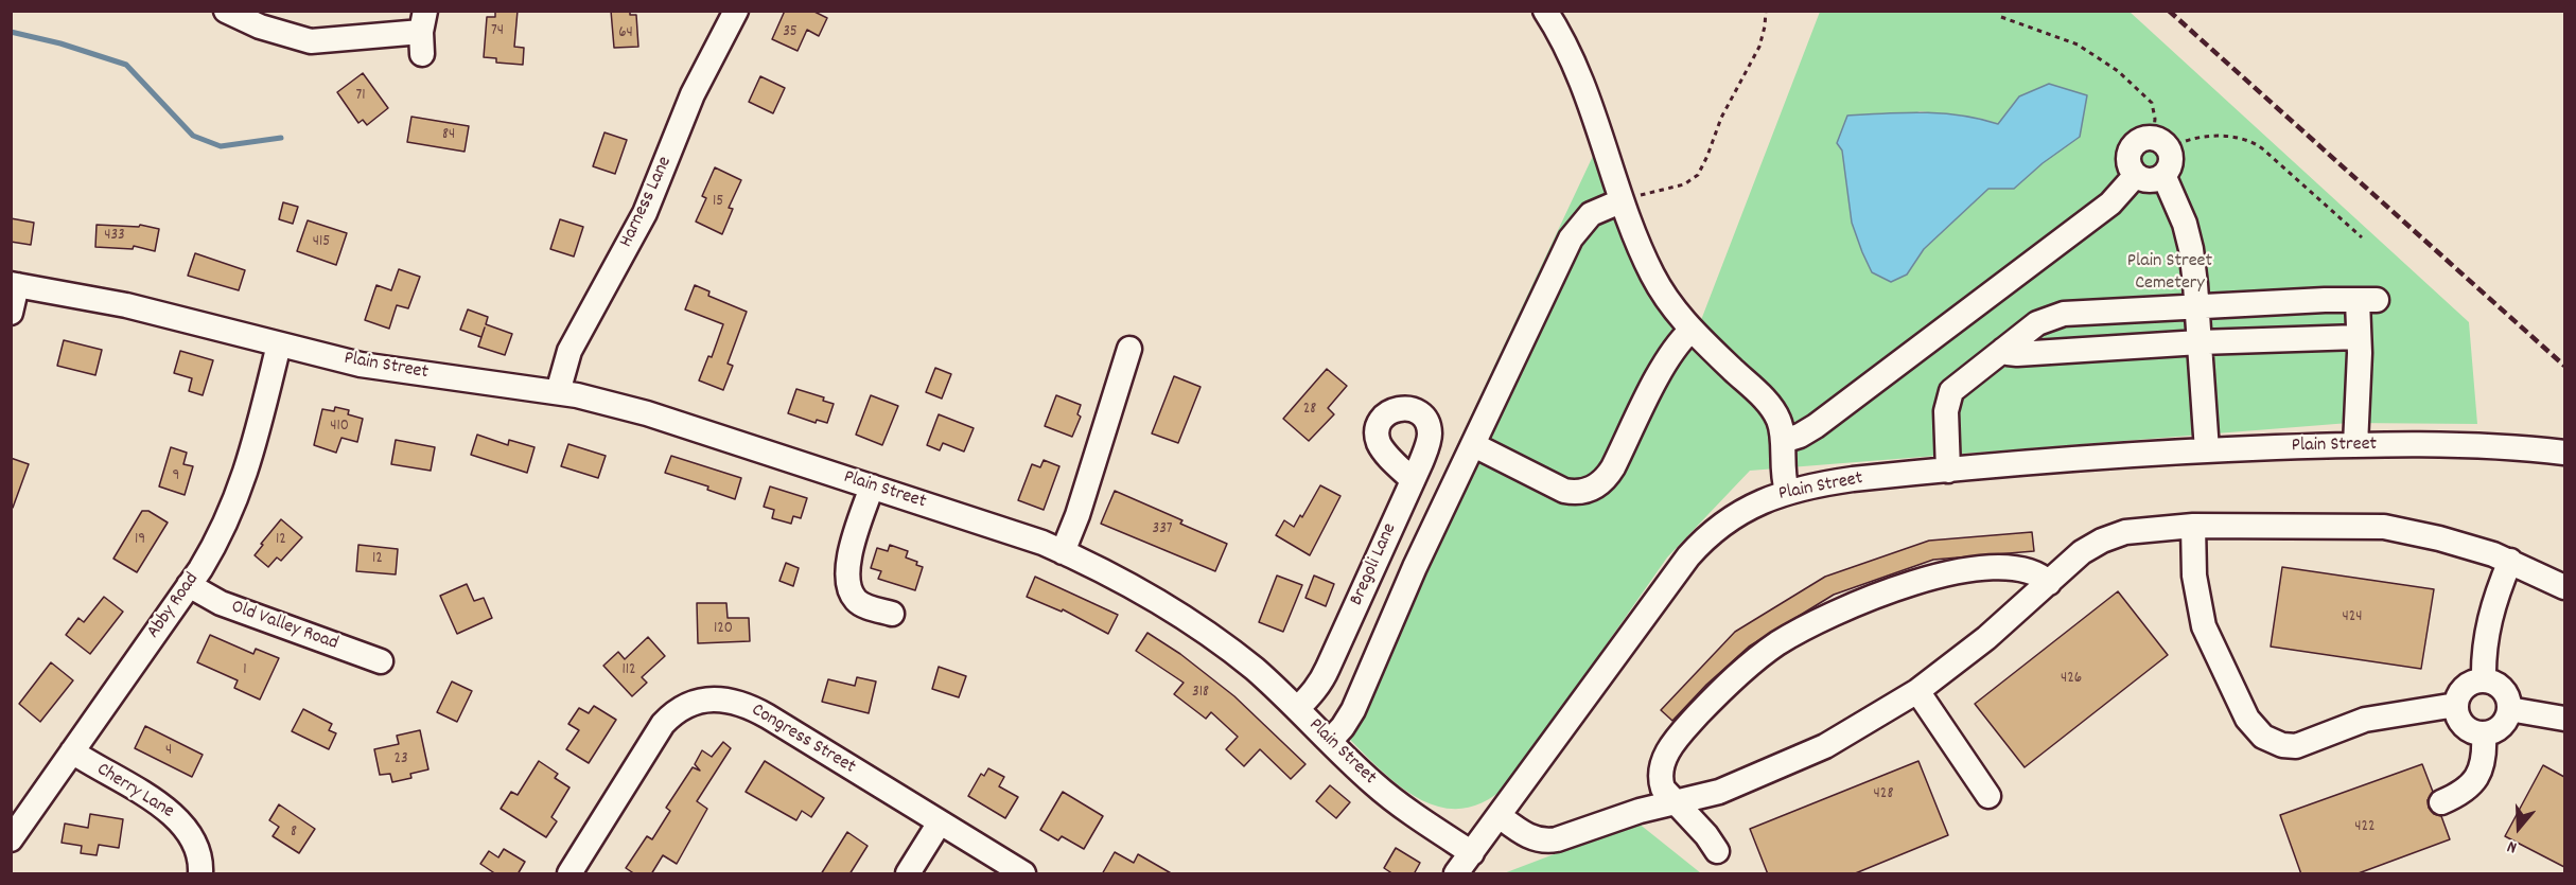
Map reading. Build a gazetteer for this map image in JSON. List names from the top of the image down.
{
  "streets": {
    "street": [
      "Harness Lane",
      "Plain Street",
      "Bregoli Lane",
      "Abby Road",
      "Old Valley Road",
      "Congress Street",
      "Cherry Lane"
    ]
  },
  "crossings": [
    ["Harness Lane", "Plain Street"],
    ["Plain Street", "Bregoli Lane"],
    ["Plain Street", "Abby Road"],
    ["Abby Road", "Old Valley Road"],
    ["Abby Road", "Cherry Lane"]
  ],
  "parks": ["Plain Street Cemetery"],
  "house_numbers": [
    "74",
    "35",
    "64",
    "71",
    "84",
    "15",
    "433",
    "415",
    "28",
    "410",
    "9",
    "337",
    "19",
    "12",
    "12",
    "424",
    "120",
    "1",
    "112",
    "426",
    "318",
    "4",
    "23",
    "428",
    "422",
    "8"
  ],
  "north": "bottom"
}
